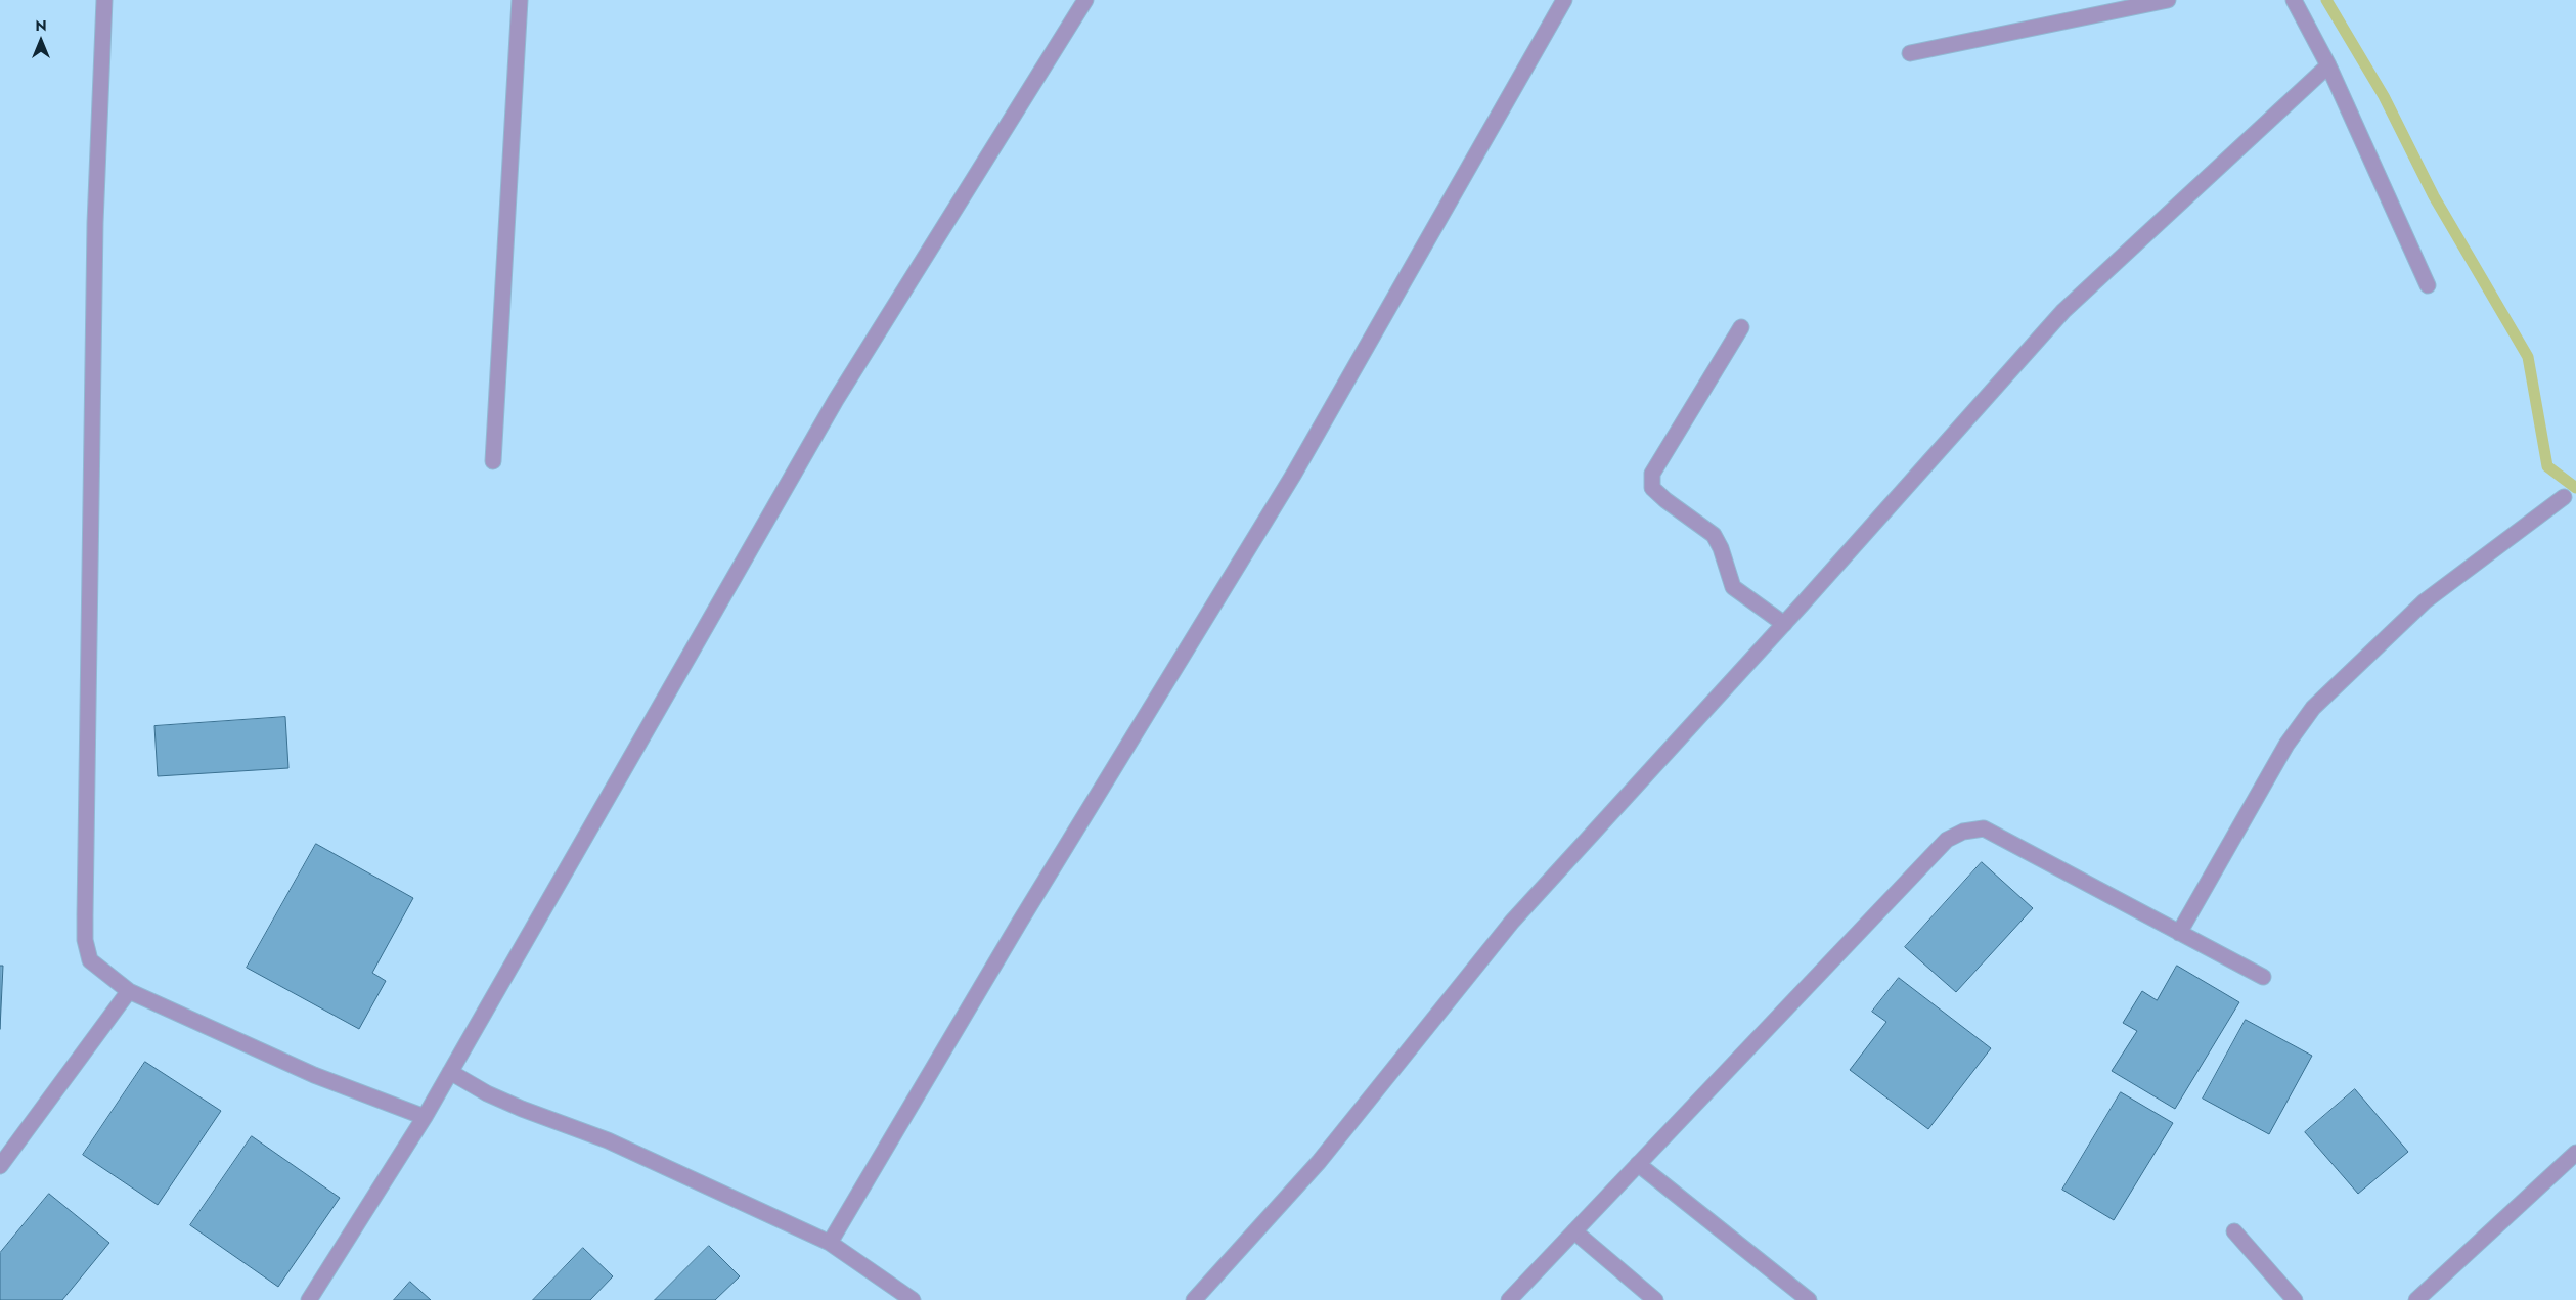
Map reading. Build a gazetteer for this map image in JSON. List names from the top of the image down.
{
  "north": "top"
}
